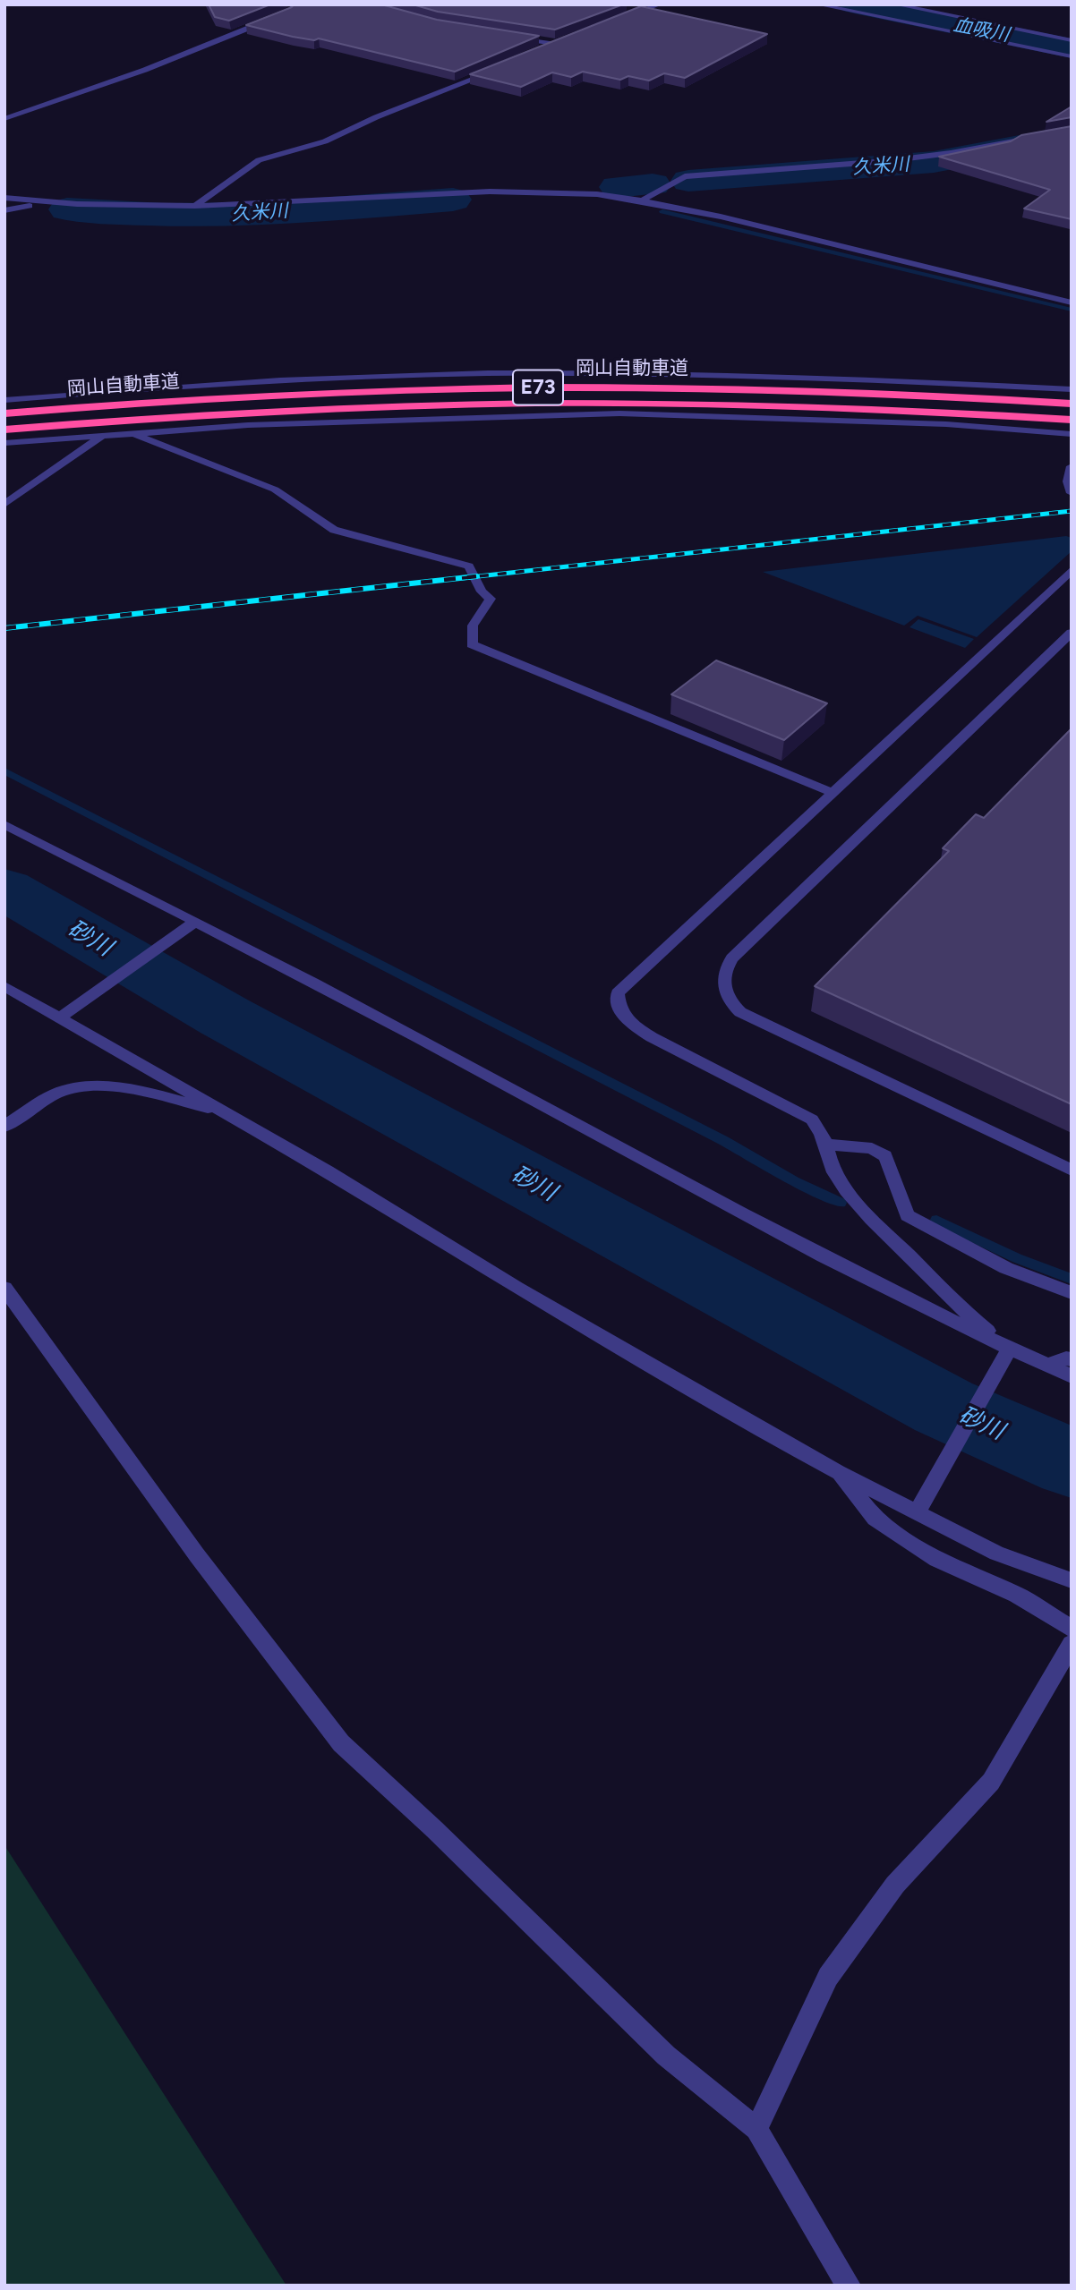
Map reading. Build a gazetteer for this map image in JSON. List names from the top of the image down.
{
  "streets": {
    "highway": ["岡山自動車道", "E73"]
  },
  "water": ["血吸川", "久米川", "砂川"]
}
